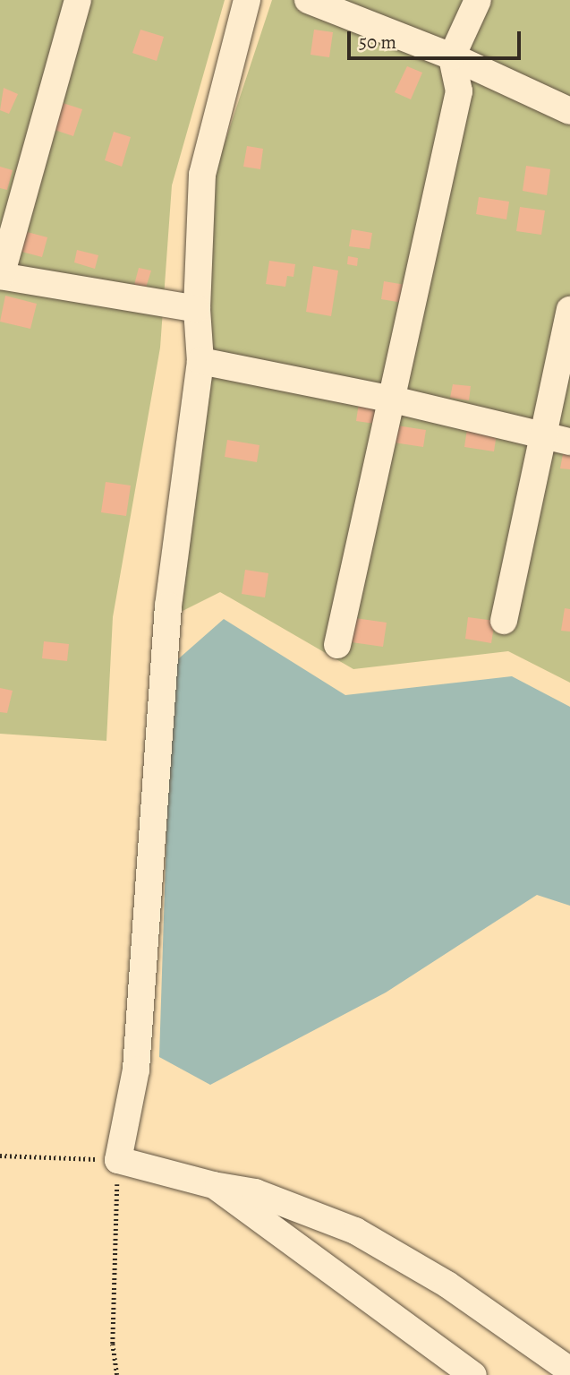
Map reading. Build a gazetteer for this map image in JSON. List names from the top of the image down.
{
  "scale_bar": "50 m"
}
